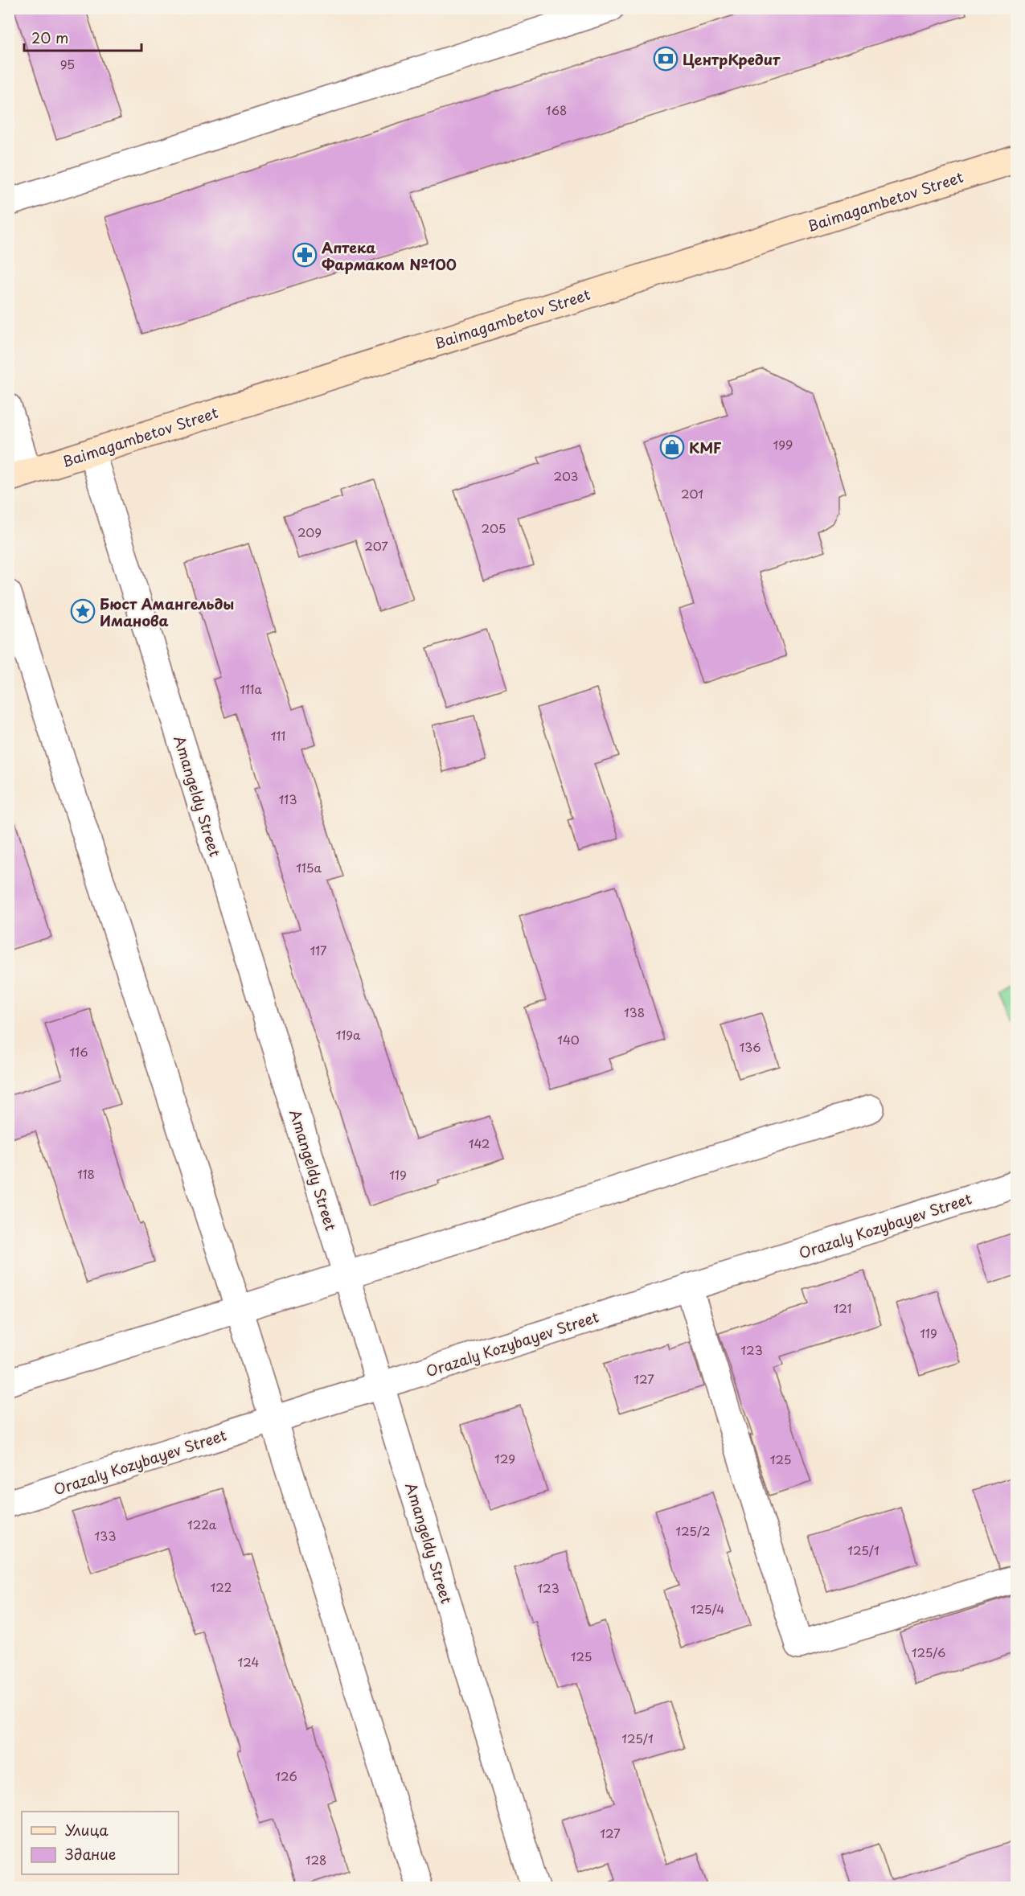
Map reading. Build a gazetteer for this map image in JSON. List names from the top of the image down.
{
  "streets": {
    "main road": ["Baimagambetov Street"],
    "street": ["Amangeldy Street", "Orazaly Kozybayev Street"]
  },
  "crossings": [
    ["Baimagambetov Street", "Amangeldy Street"],
    ["Amangeldy Street", "Orazaly Kozybayev Street"]
  ],
  "places": {
    "bank": ["ЦентрКредит"],
    "pharmacy": ["Аптека Фармаком №100"],
    "shop": ["KMF"],
    "place": ["Бюст Амангельды Иманова"]
  },
  "house_numbers": [
    "95",
    "168",
    "199",
    "203",
    "201",
    "205",
    "209",
    "207",
    "111а",
    "111",
    "113",
    "115а",
    "117",
    "138",
    "119а",
    "140",
    "136",
    "116",
    "142",
    "118",
    "119",
    "121",
    "119",
    "123",
    "127",
    "129",
    "125",
    "122а",
    "125/2",
    "133",
    "125/1",
    "122",
    "123",
    "125/4",
    "125/6",
    "125",
    "124",
    "125/1",
    "126",
    "127",
    "128"
  ],
  "legend": ["Улица", "Здание"],
  "scale_bar": "20 m"
}
